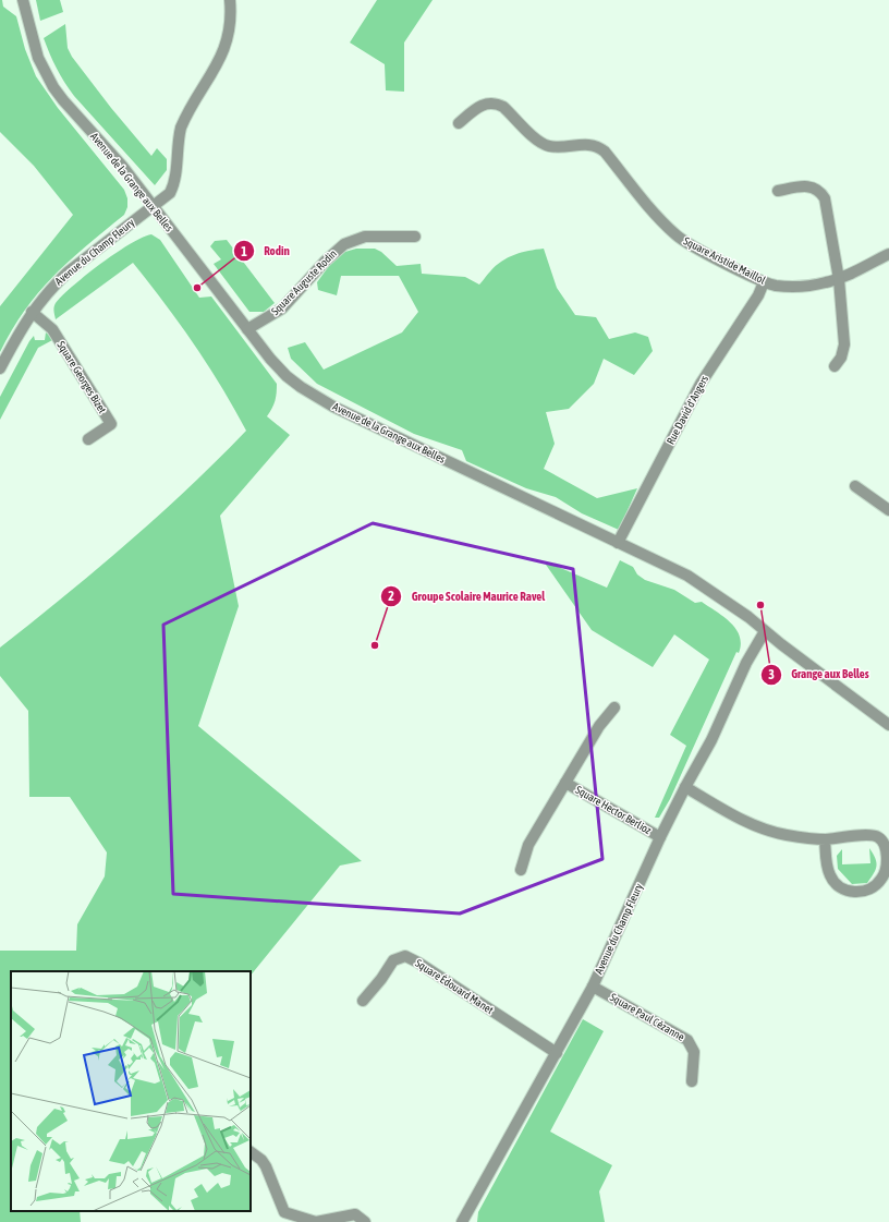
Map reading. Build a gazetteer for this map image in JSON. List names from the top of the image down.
{
  "streets": {
    "street": [
      "Avenue de la Grange aux Belles",
      "Avenue du Champ Fleury",
      "Square Aristide Maillol",
      "Square Auguste Rodin",
      "Square Georges Bizet",
      "Rue David d'Angers",
      "Square Hector Berlioz",
      "Square Édouard Manet",
      "Square Paul Cézanne"
    ]
  },
  "crossings": [
    ["Avenue de la Grange aux Belles", "Avenue du Champ Fleury"],
    ["Avenue de la Grange aux Belles", "Square Auguste Rodin"],
    ["Avenue de la Grange aux Belles", "Rue David d'Angers"],
    ["Avenue du Champ Fleury", "Square Georges Bizet"],
    ["Avenue du Champ Fleury", "Square Hector Berlioz"],
    ["Avenue du Champ Fleury", "Square Édouard Manet"],
    ["Avenue du Champ Fleury", "Square Paul Cézanne"],
    ["Square Aristide Maillol", "Rue David d'Angers"]
  ],
  "places": ["Rodin", "Grange aux Belles", "Groupe Scolaire Maurice Ravel"]
}
